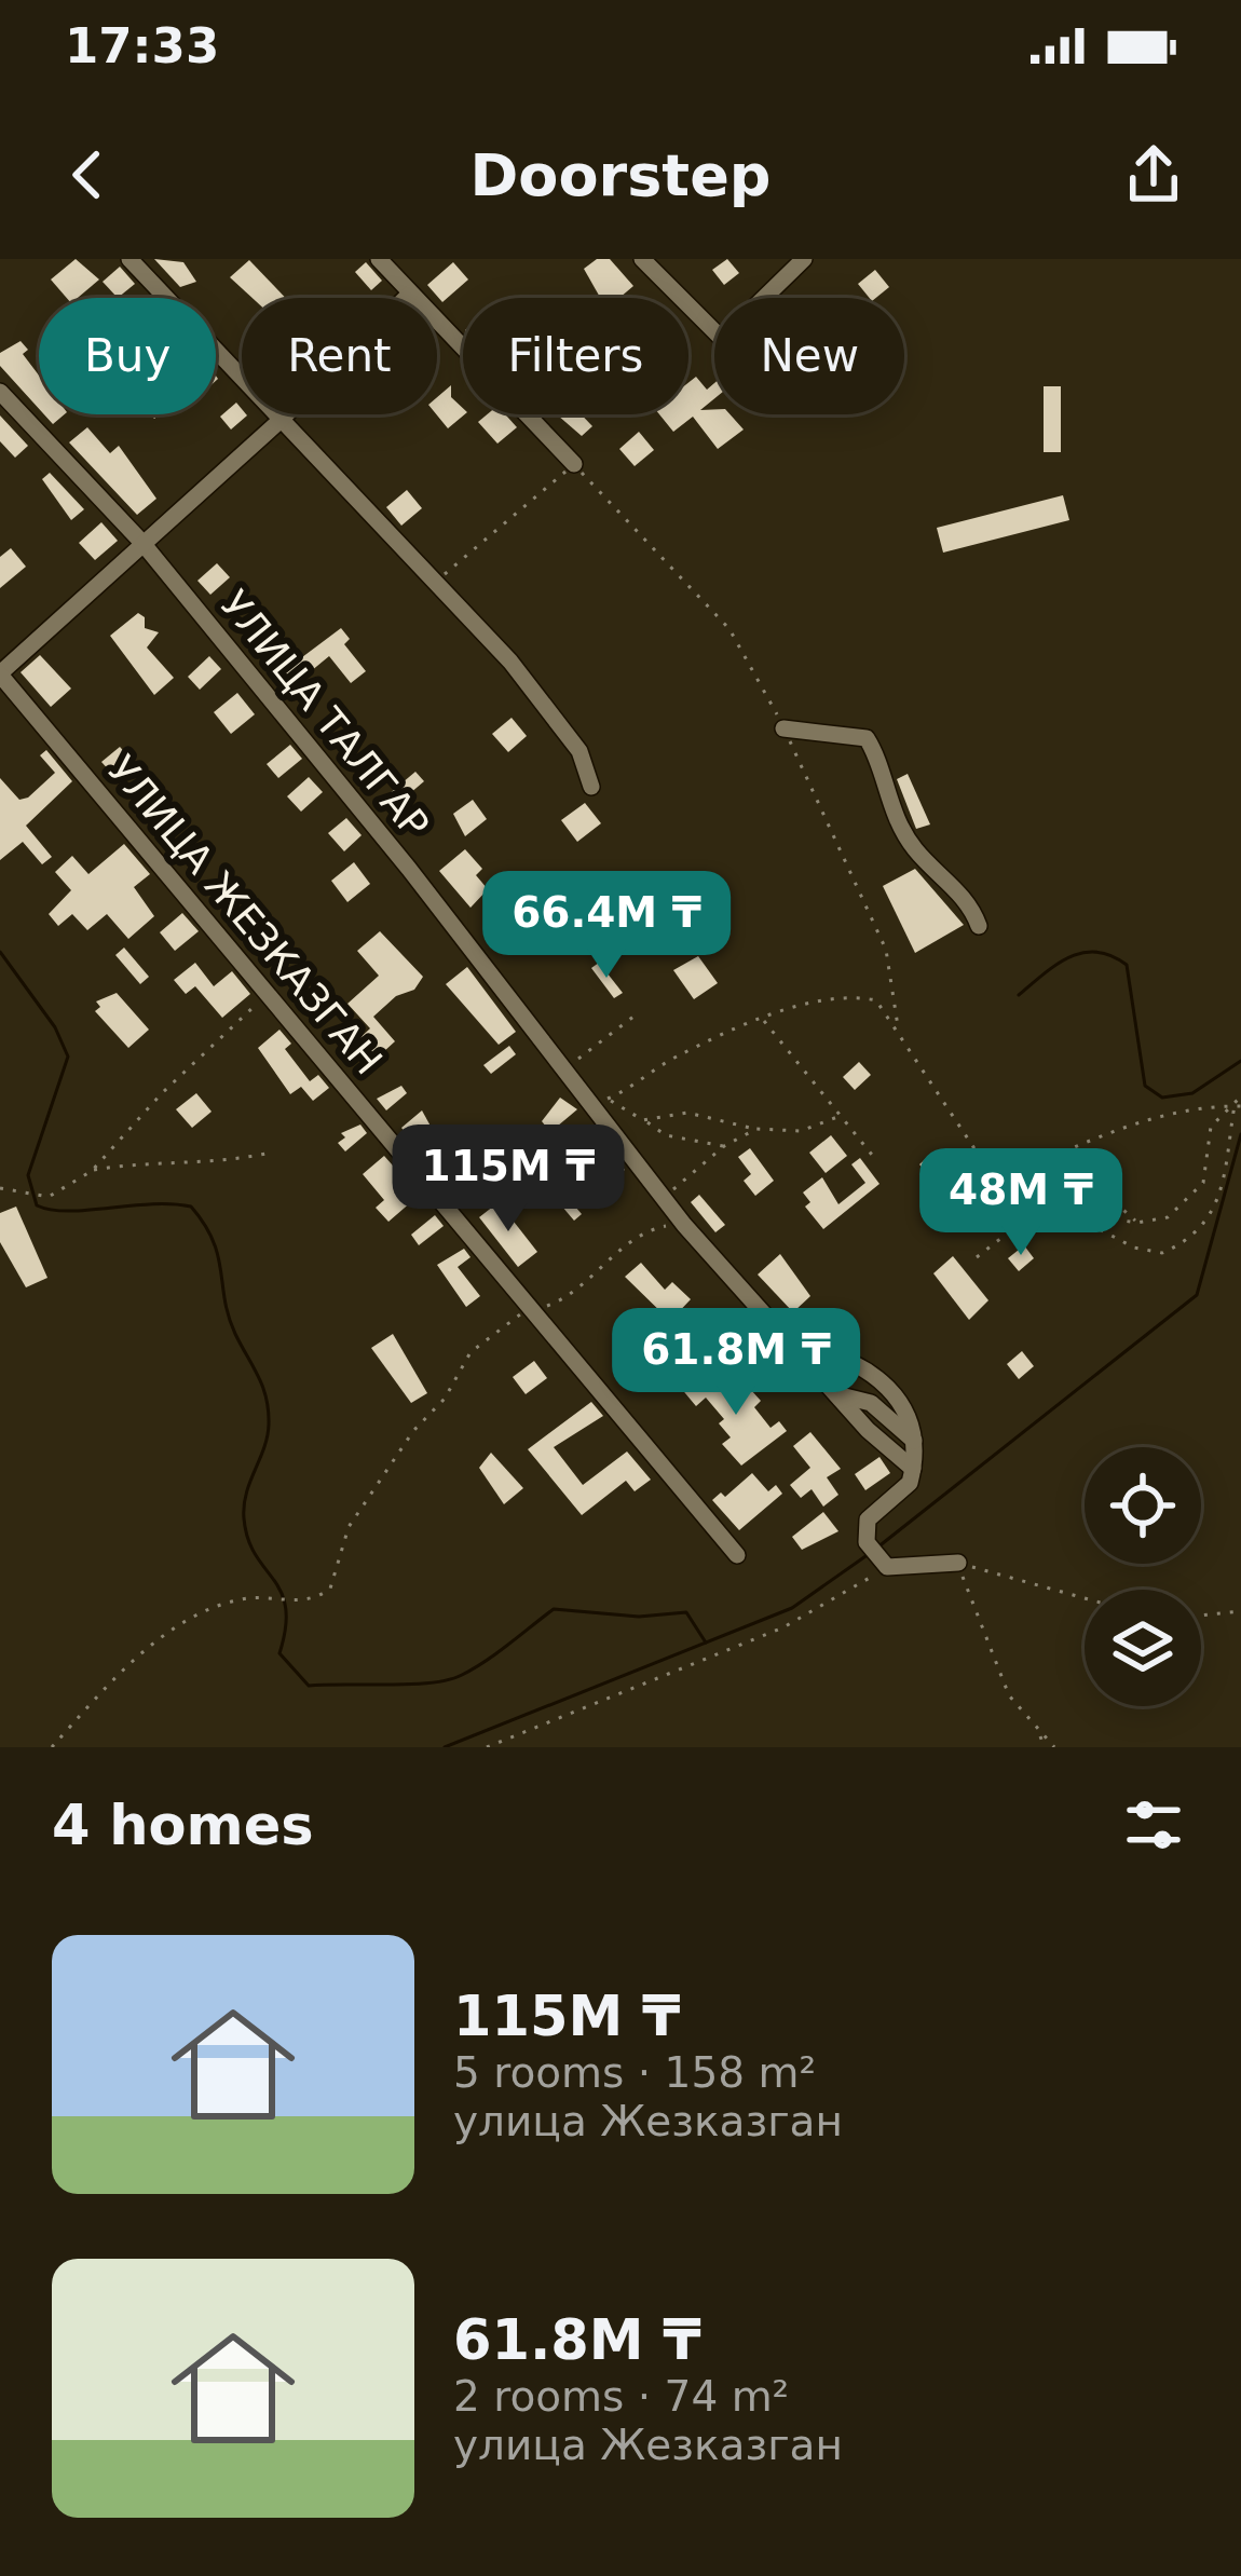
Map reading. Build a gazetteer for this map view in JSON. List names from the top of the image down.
{
  "streets": {
    "street": ["УЛИЦА ТАЛГАР", "УЛИЦА ЖЕЗКАЗГАН"]
  },
  "page": {
    "status": "17:33",
    "header": "Doorstep",
    "chip": [
      "Buy",
      "Rent",
      "Filters",
      "New"
    ],
    "price": [
      "66.4M ₸",
      "115M ₸",
      "48M ₸",
      "61.8M ₸"
    ],
    "heading": "4 homes",
    "list": [
      {
        "name": "115M ₸",
        "note": "5 rooms · 158 m² · улица Жезказган"
      },
      {
        "name": "61.8M ₸",
        "note": "2 rooms · 74 m² · улица Жезказган"
      }
    ]
  }
}
